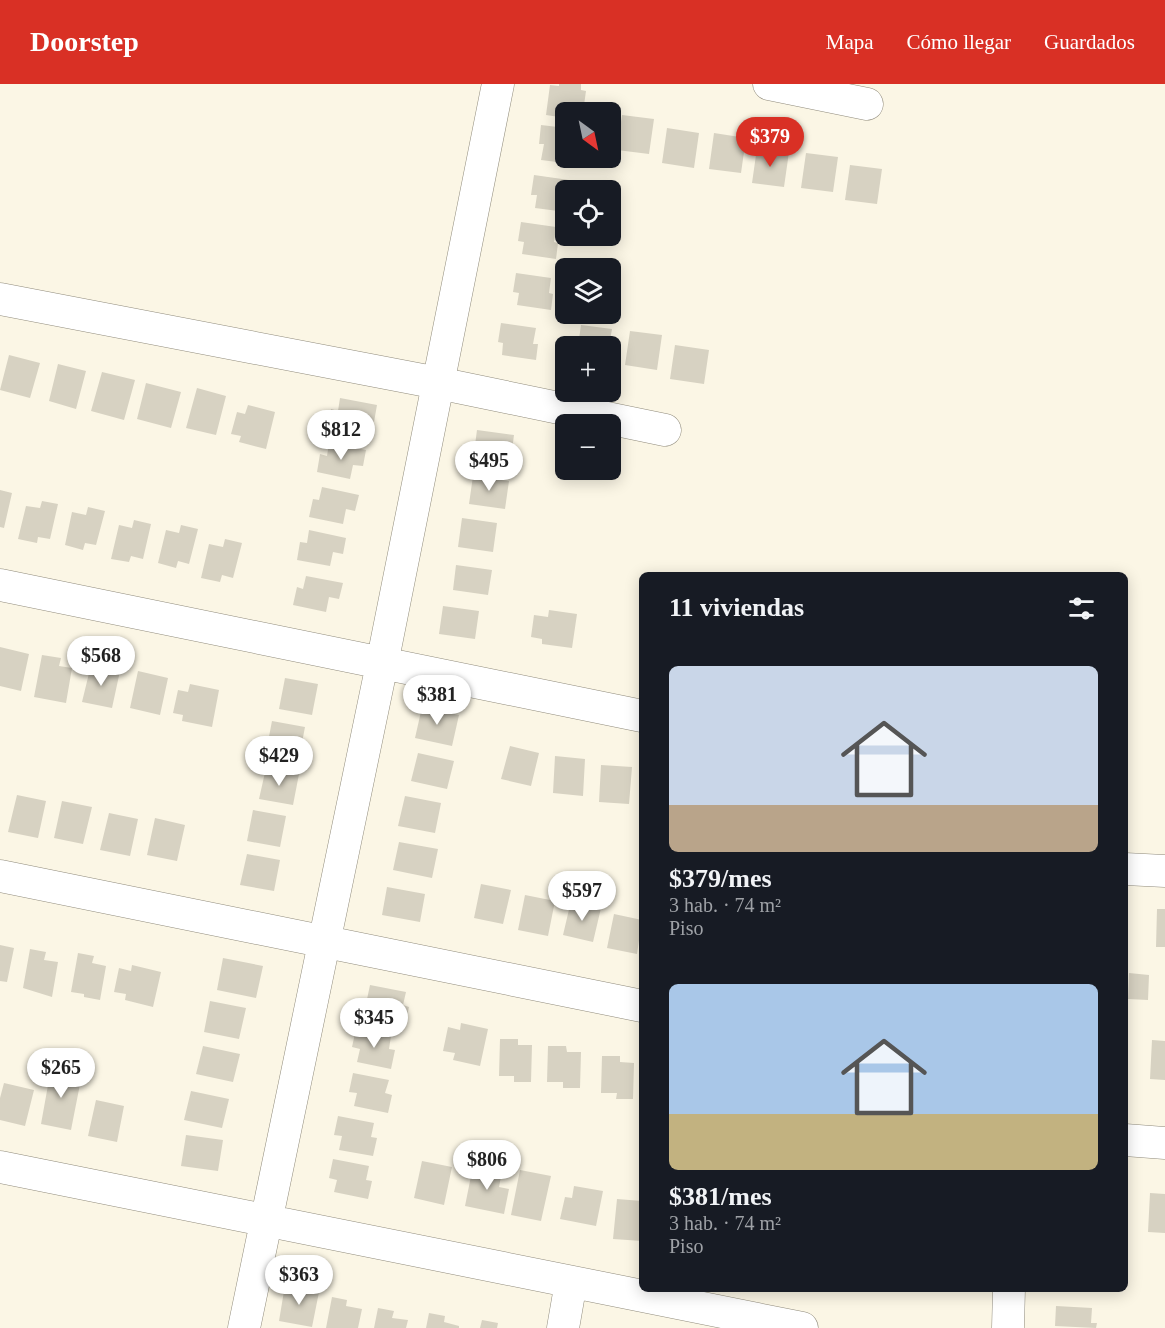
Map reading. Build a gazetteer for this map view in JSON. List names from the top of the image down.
{
  "north": "bottom right",
  "page": {
    "header": "Doorstep",
    "nav": ["Mapa", "Cómo llegar", "Guardados"],
    "map_buttons": ["+", "−"],
    "price": [
      "$379",
      "$812",
      "$495",
      "$568",
      "$381",
      "$429",
      "$597",
      "$345",
      "$265",
      "$806",
      "$363"
    ],
    "heading": "11 viviendas",
    "list": [
      {
        "name": "$379/mes",
        "note": "3 hab. · 74 m² · Piso"
      },
      {
        "name": "$381/mes",
        "note": "3 hab. · 74 m² · Piso"
      }
    ]
  }
}
